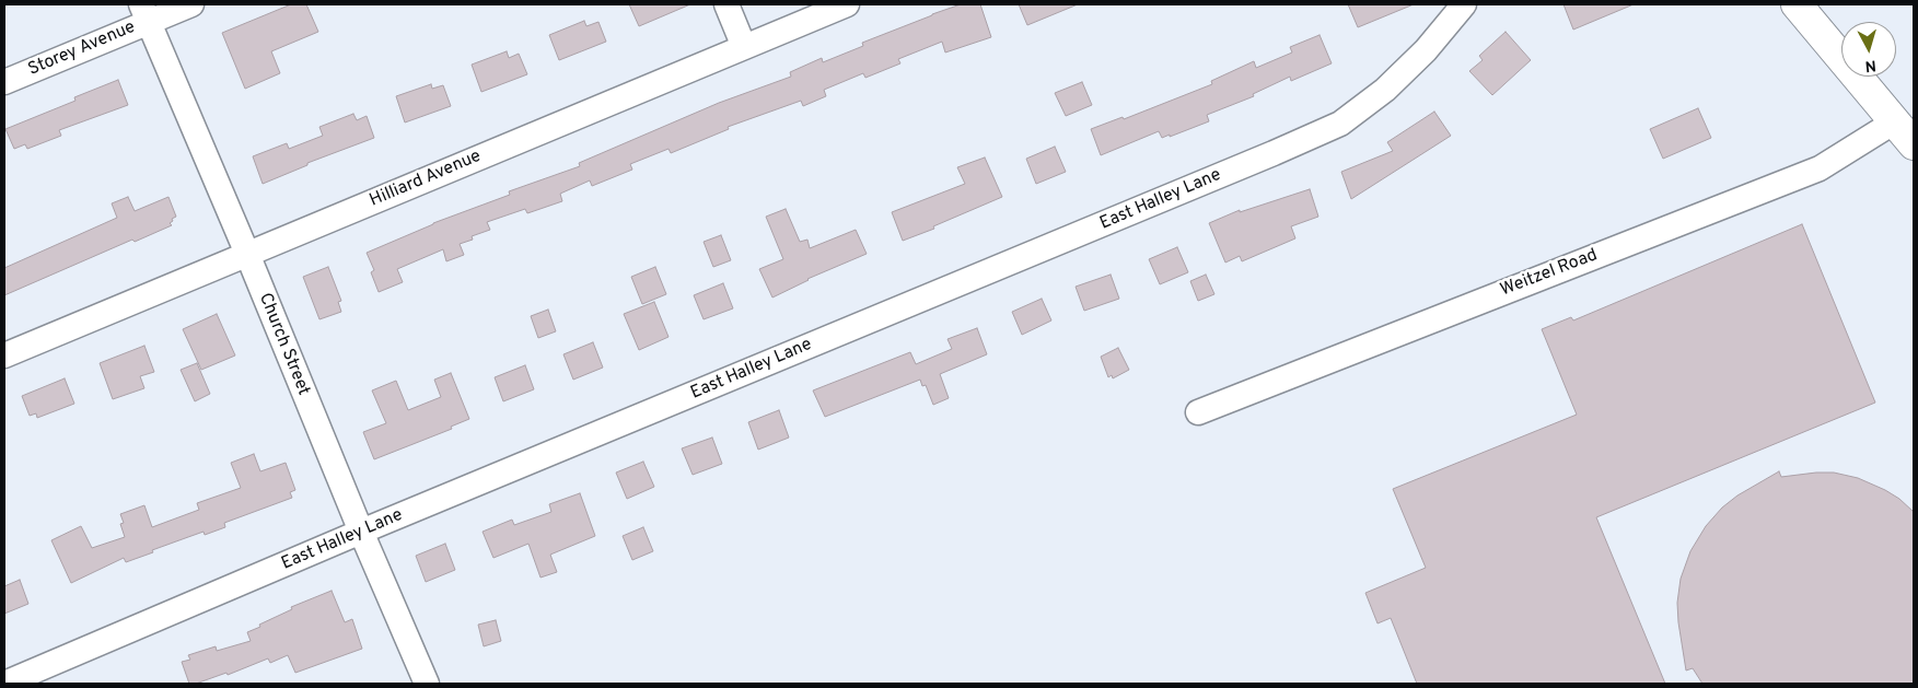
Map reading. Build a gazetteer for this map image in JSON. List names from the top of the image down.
{
  "streets": {
    "street": [
      "Storey Avenue",
      "Hilliard Avenue",
      "East Halley Lane",
      "Weitzel Road",
      "Church Street"
    ]
  },
  "crossings": [
    ["Storey Avenue", "Church Street"],
    ["Hilliard Avenue", "Church Street"],
    ["East Halley Lane", "Church Street"]
  ],
  "north": "bottom"
}
